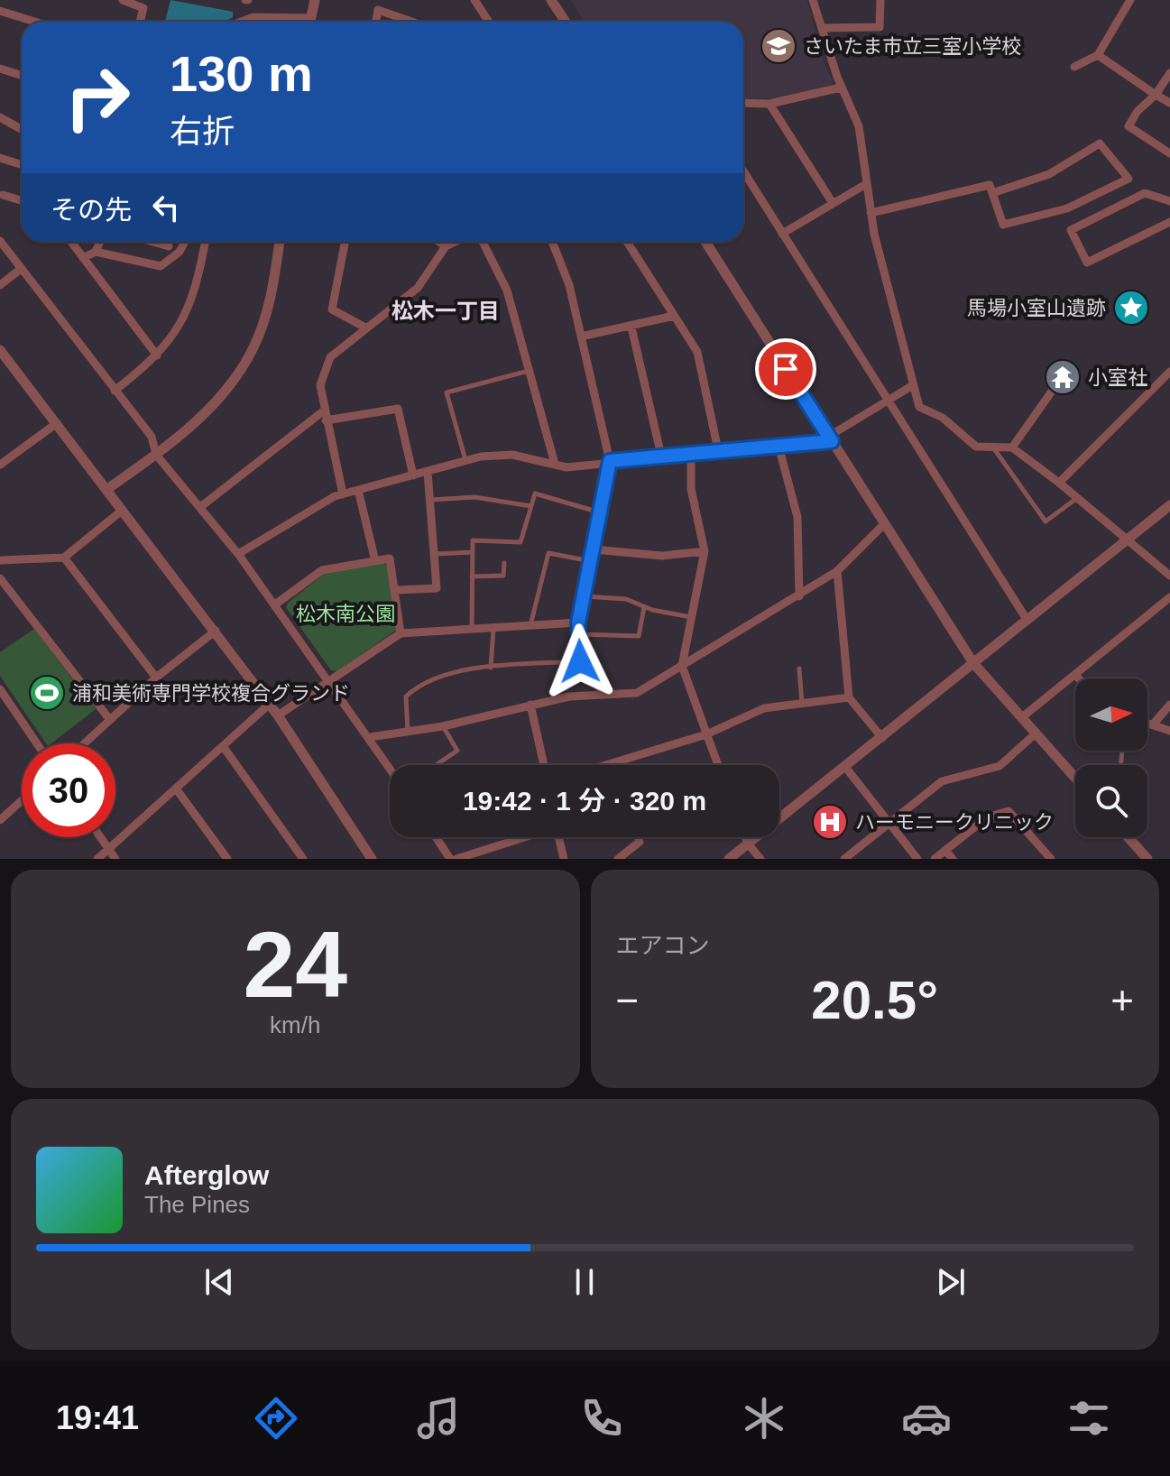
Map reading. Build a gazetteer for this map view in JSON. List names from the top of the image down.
{
  "districts": ["松木一丁目"],
  "parks": ["松木南公園"],
  "places": {
    "school or university": ["さいたま市立三室小学校"],
    "place": ["馬場小室山遺跡"],
    "temple": ["小室社"],
    "sports": ["浦和美術専門学校複合グランド"],
    "hospital": ["ハーモニークリニック"]
  },
  "north": "right",
  "page": {
    "turn": ["130 m", "右折"],
    "then": "その先",
    "limit": "30",
    "trip": "19:42 · 1 分 · 320 m",
    "tile": [
      ["24", "km/h"],
      "エアコン"
    ],
    "heat": ["−", "20.5°", "+"],
    "song": ["Afterglow", "The Pines"],
    "tabs": "19:41"
  }
}
